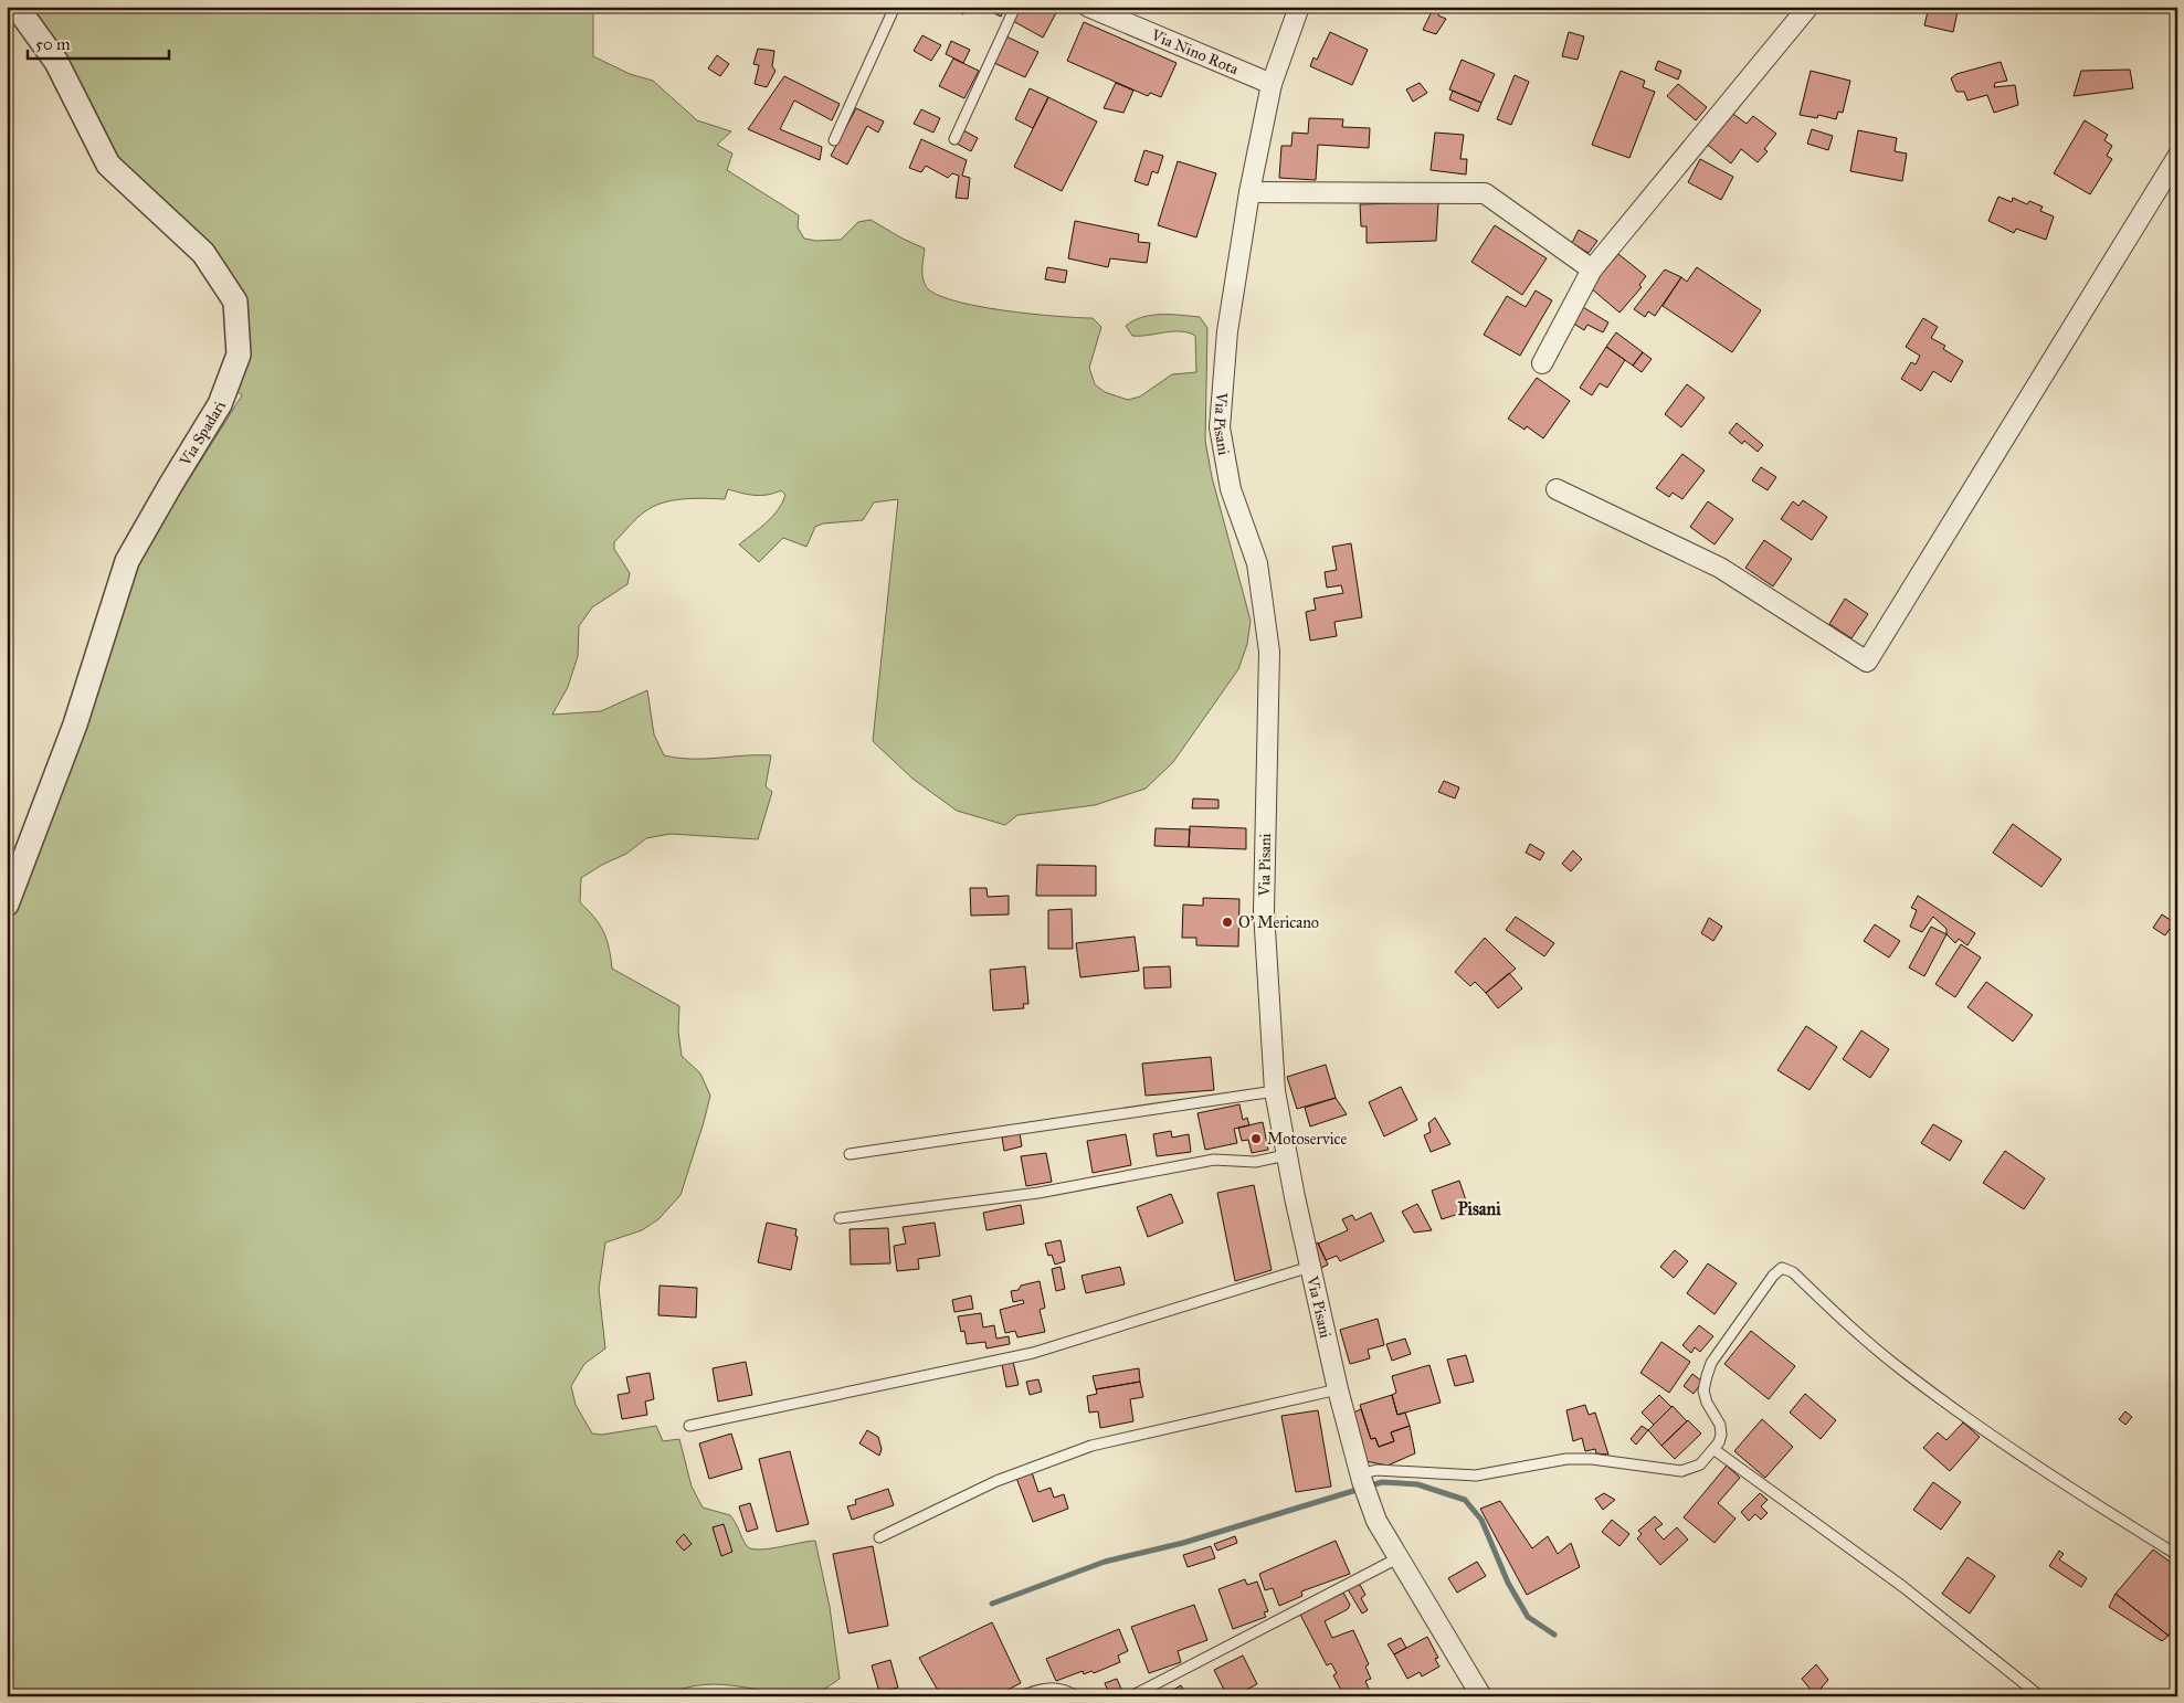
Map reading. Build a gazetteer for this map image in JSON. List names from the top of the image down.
{
  "streets": {
    "street": ["Via Nino Rota", "Via Pisani", "Via Spadari"]
  },
  "crossings": [
    ["Via Nino Rota", "Via Pisani"]
  ],
  "districts": ["Pisani"],
  "places": ["O' Mericano", "Motoservice"],
  "scale_bar": "50 m"
}
